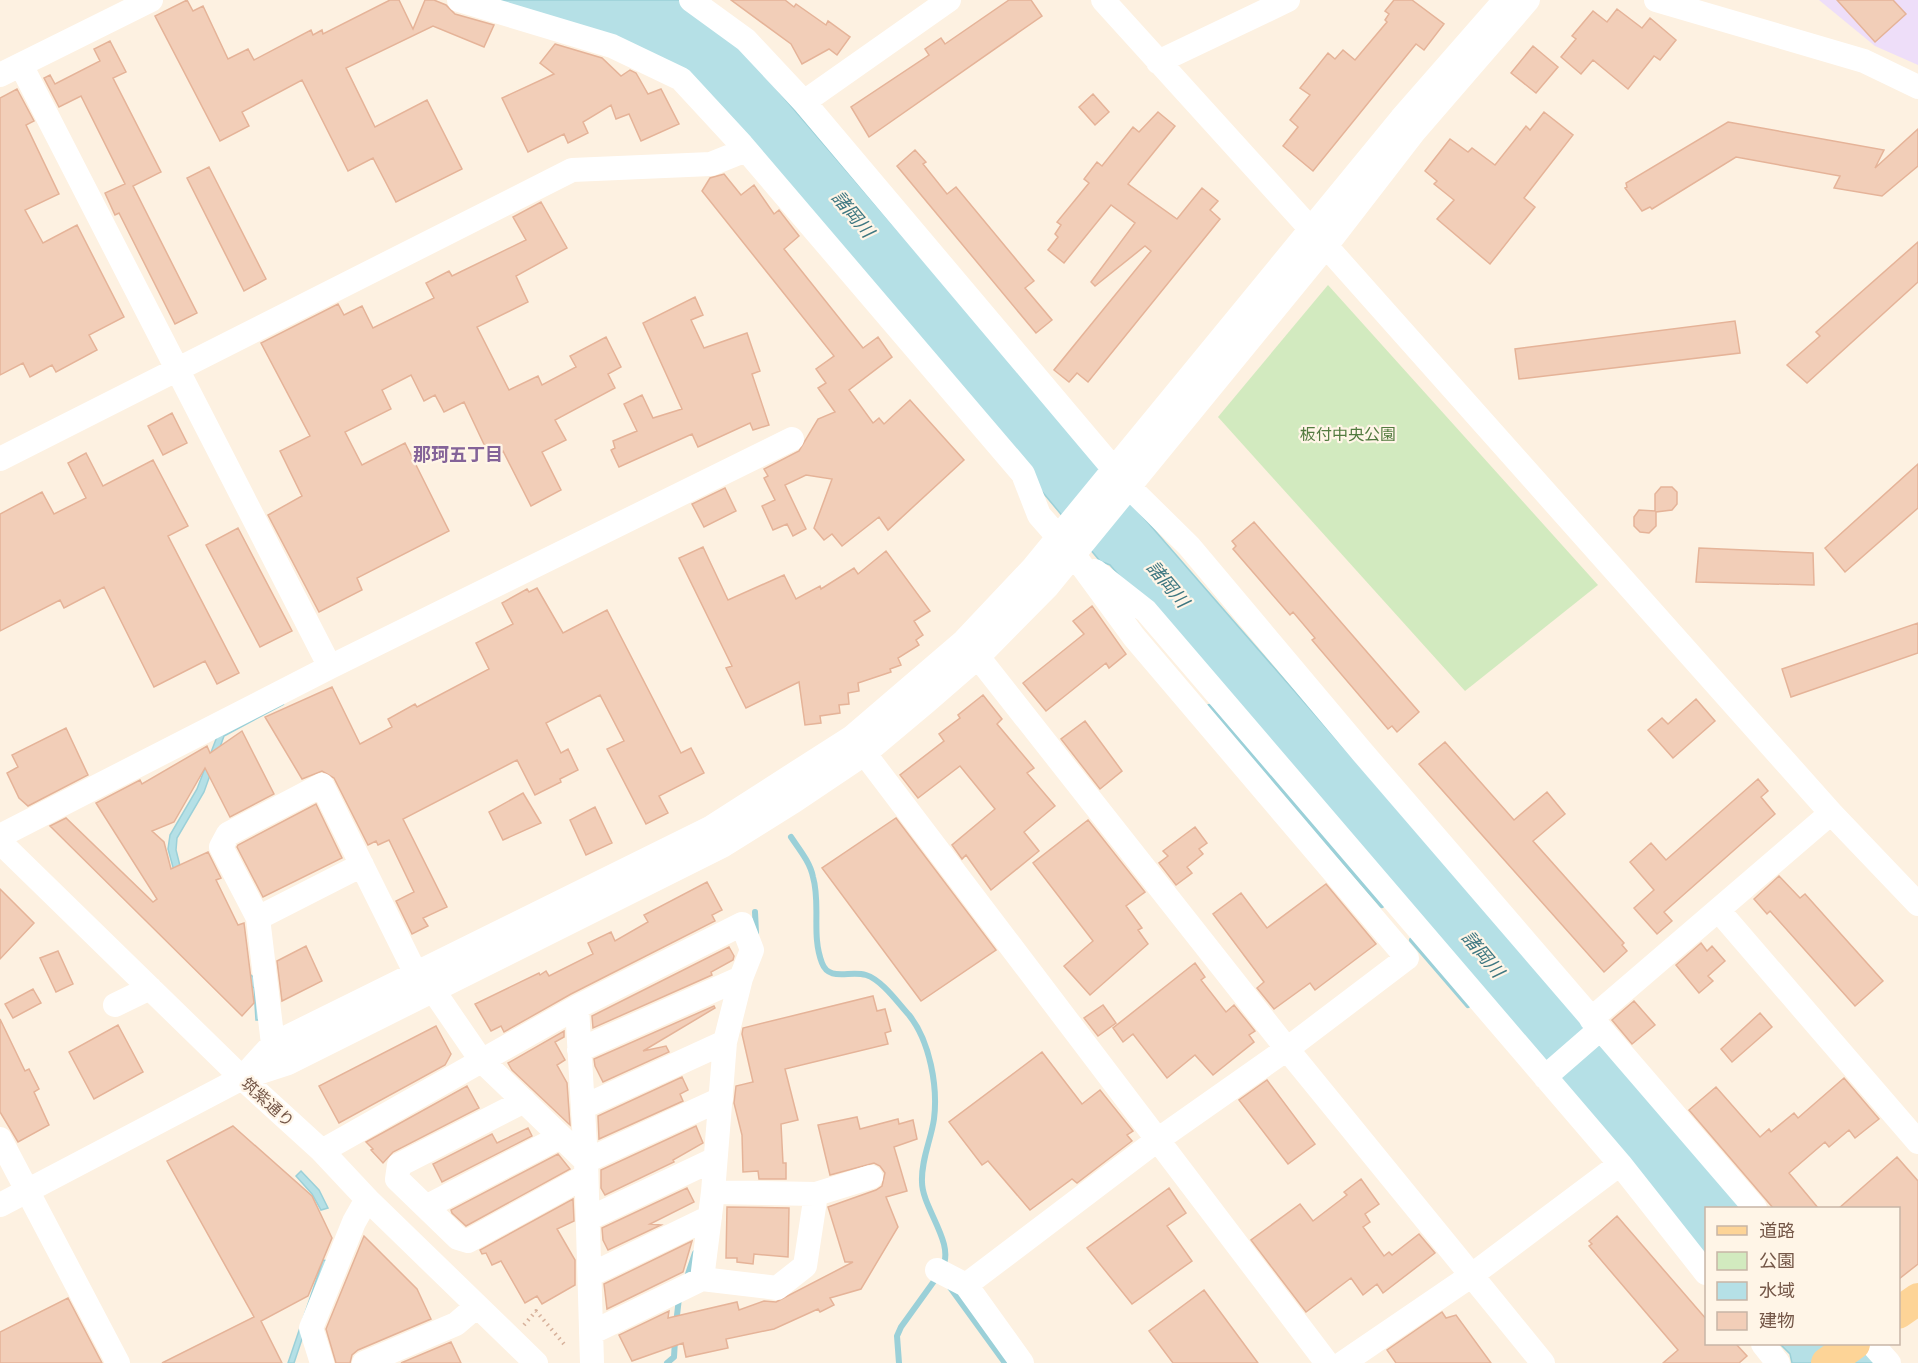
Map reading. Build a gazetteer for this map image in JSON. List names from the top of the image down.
{
  "streets": {
    "street": ["筑紫通り"]
  },
  "districts": ["那珂五丁目"],
  "water": ["諸岡川"],
  "parks": ["板付中央公園"],
  "legend": [
    "道路",
    "公園",
    "水域",
    "建物"
  ]
}
